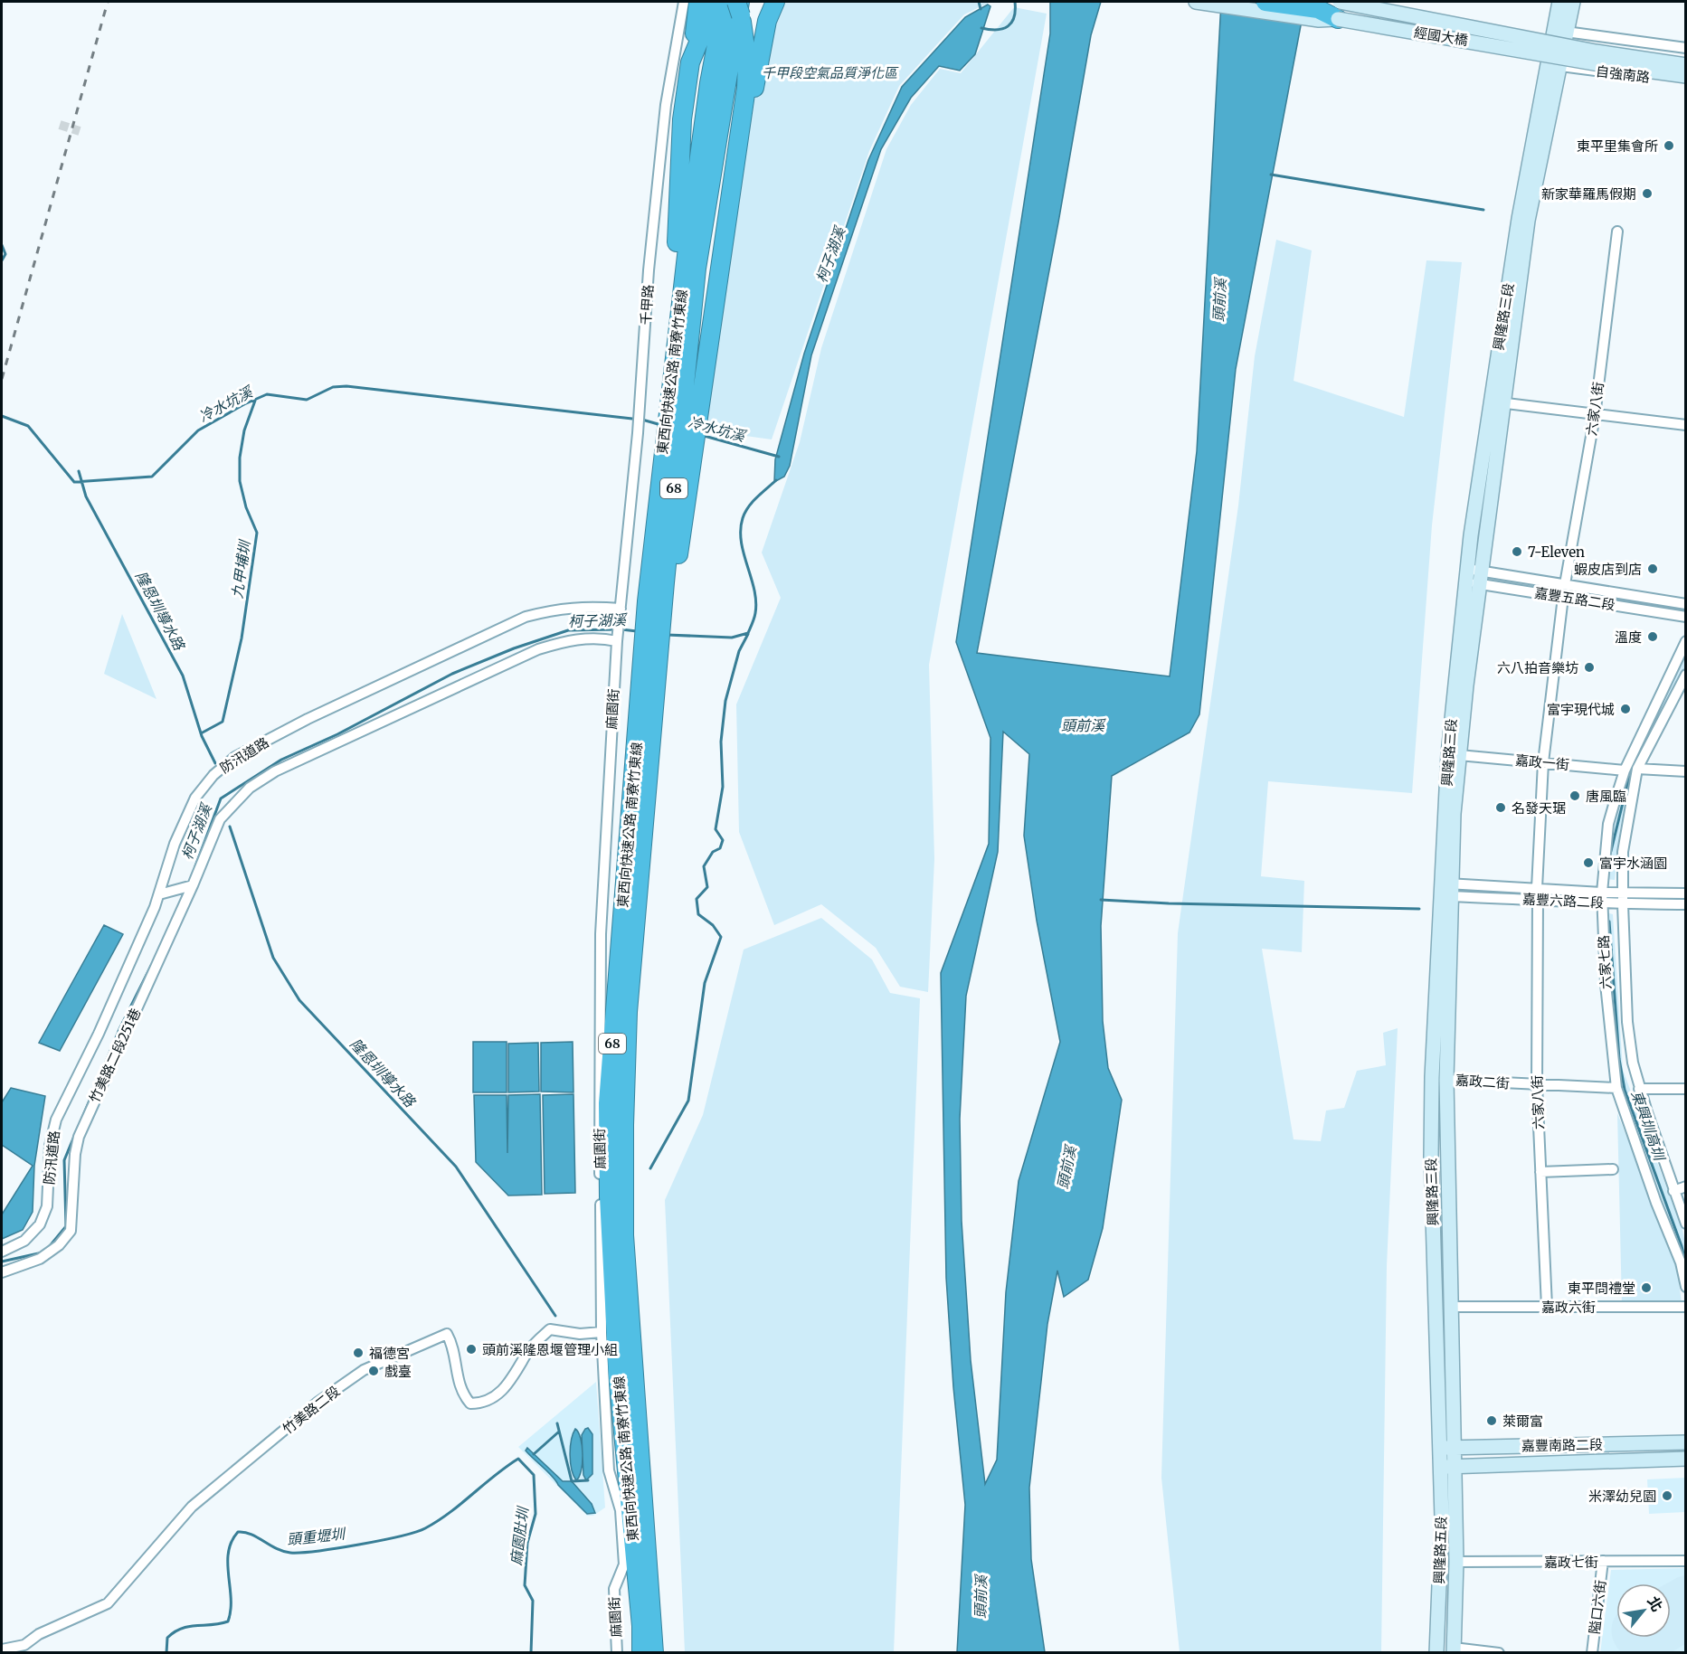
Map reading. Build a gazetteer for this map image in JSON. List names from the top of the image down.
{
  "streets": {
    "highway": ["東西向快速公路 南寮竹東線", "68"],
    "street": [
      "經國大橋",
      "自強南路",
      "千甲路",
      "興隆路三段",
      "六家八街",
      "嘉豐五路二段",
      "麻園街",
      "防汛道路",
      "嘉政一街",
      "嘉豐六路二段",
      "六家七路",
      "竹美路二段251巷",
      "嘉政二街",
      "嘉政六街",
      "竹美路二段",
      "嘉豐南路二段",
      "興隆路五段",
      "嘉政七街",
      "隘口六街"
    ]
  },
  "crossings": [
    ["自強南路", "興隆路三段"],
    ["千甲路", "麻園街"],
    ["千甲路", "防汛道路"],
    ["千甲路", "竹美路二段251巷"],
    ["興隆路三段", "嘉豐五路二段"],
    ["興隆路三段", "嘉政一街"],
    ["興隆路三段", "嘉豐六路二段"],
    ["興隆路三段", "嘉政二街"],
    ["興隆路三段", "嘉政六街"],
    ["興隆路三段", "嘉豐南路二段"],
    ["興隆路三段", "興隆路五段"],
    ["六家八街", "嘉豐五路二段"],
    ["六家八街", "嘉政一街"],
    ["六家八街", "嘉豐六路二段"],
    ["六家八街", "嘉政二街"],
    ["六家八街", "嘉政六街"],
    ["麻園街", "竹美路二段251巷"],
    ["麻園街", "竹美路二段"],
    ["嘉政一街", "六家七路"],
    ["嘉豐六路二段", "六家七路"],
    ["六家七路", "嘉政二街"],
    ["嘉豐南路二段", "興隆路五段"],
    ["興隆路五段", "嘉政七街"],
    ["嘉政七街", "隘口六街"]
  ],
  "water": [
    "柯子湖溪",
    "頭前溪",
    "冷水坑溪",
    "九甲埔圳",
    "隆恩圳導水路",
    "東興圳高圳",
    "頭重壢圳",
    "麻園肚圳"
  ],
  "parks": ["千甲段空氣品質淨化區"],
  "places": [
    "東平里集會所",
    "新家華羅馬假期",
    "7-Eleven",
    "蝦皮店到店",
    "溫度",
    "六八拍音樂坊",
    "富宇現代城",
    "唐風臨",
    "名發天琚",
    "富宇水涵園",
    "東平問禮堂",
    "頭前溪隆恩堰管理小組",
    "福德宮",
    "戲臺",
    "萊爾富",
    "米澤幼兒園"
  ],
  "north": "top right"
}
